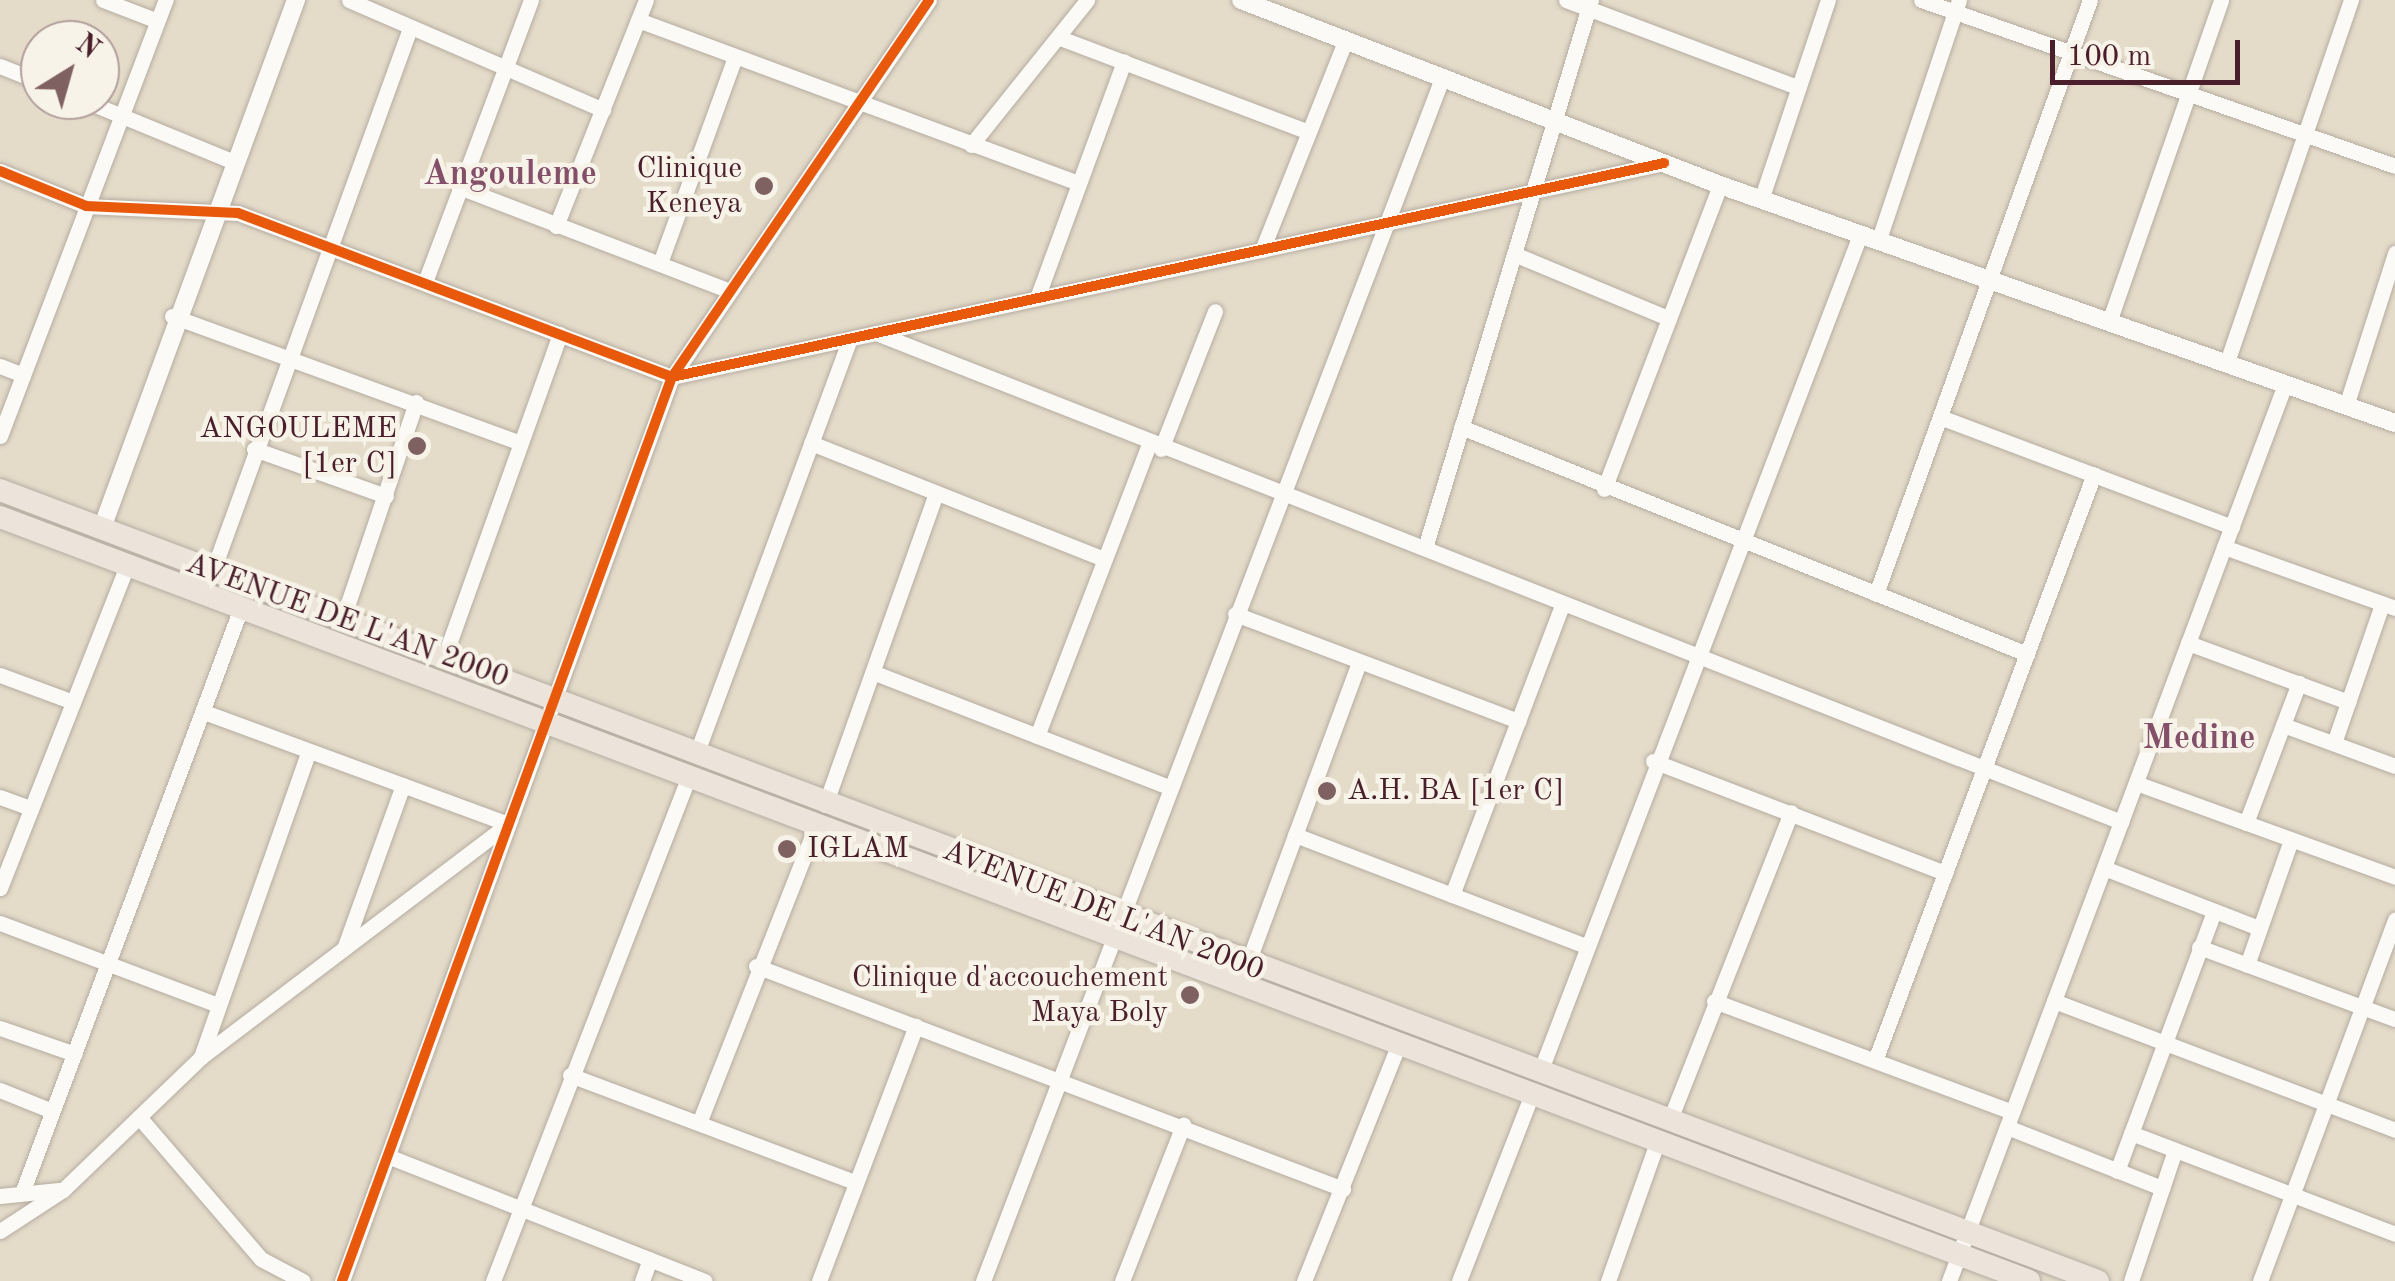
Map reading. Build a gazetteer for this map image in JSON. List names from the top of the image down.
{
  "streets": {
    "main road": ["AVENUE DE L'AN 2000"]
  },
  "districts": ["Angouleme", "Medine"],
  "places": [
    "Clinique Keneya",
    "ANGOULEME [1er C]",
    "A.H. BA [1er C]",
    "IGLAM",
    "Clinique d'accouchement Maya Boly"
  ],
  "scale_bar": "100 m",
  "north": "top right"
}
